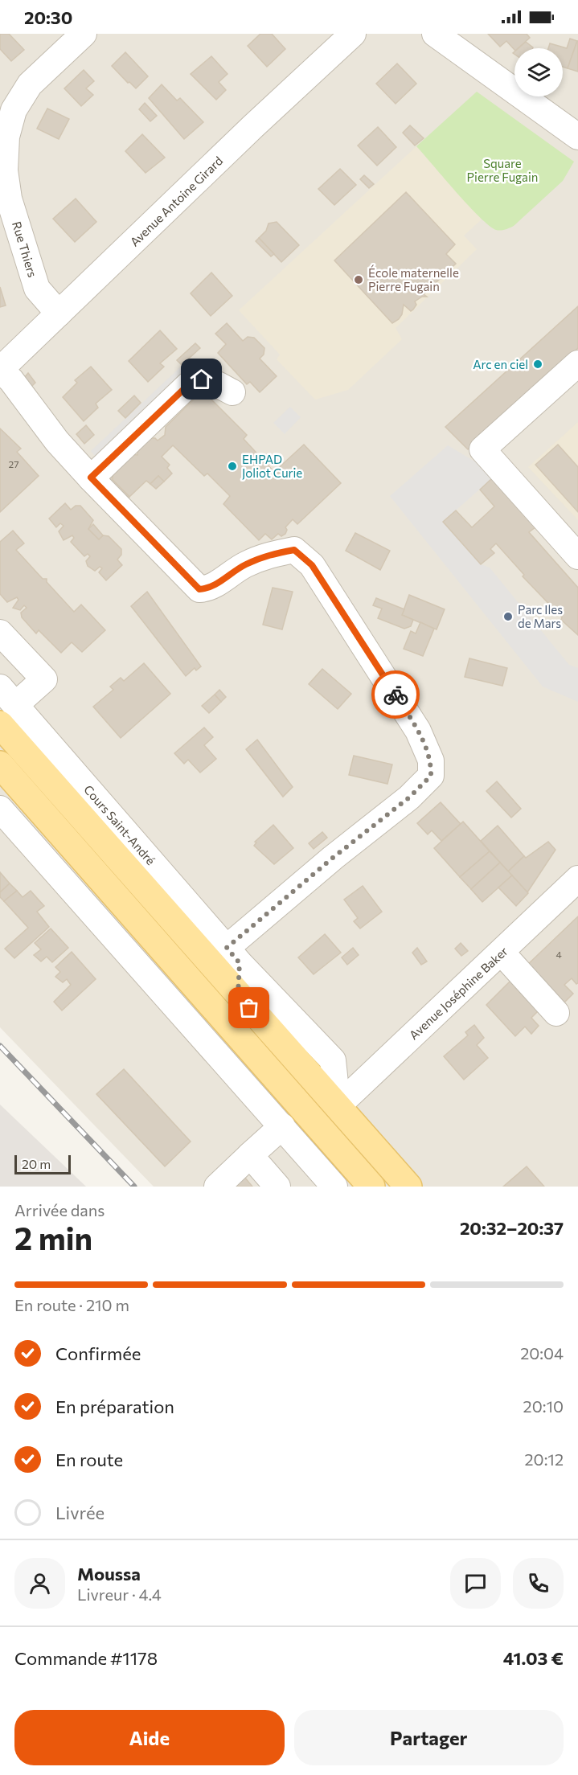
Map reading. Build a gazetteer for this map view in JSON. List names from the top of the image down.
{
  "streets": {
    "main road": ["Cours Saint-André"],
    "street": ["Avenue Antoine Girard", "Rue Thiers", "Avenue Joséphine Baker"]
  },
  "crossings": [
    ["Avenue Antoine Girard", "Rue Thiers"],
    ["Cours Saint-André", "Avenue Joséphine Baker"]
  ],
  "parks": ["Square Pierre Fugain"],
  "places": [
    "École maternelle Pierre Fugain",
    "Arc en ciel",
    "EHPAD Joliot Curie",
    "Parc Iles de Mars"
  ],
  "house_numbers": ["27", "4"],
  "scale_bar": "20 m",
  "page": {
    "status": "20:30",
    "scale": "20 m",
    "heading": ["2 min", "Arrivée dans", "20:32–20:37"],
    "panel": [
      "Moussa",
      "Livreur · 4.4",
      "Commande #1178",
      "41.03 €"
    ],
    "bar": "En route · 210 m",
    "list": [
      ["Confirmée", "20:04"],
      ["En préparation", "20:10"],
      ["En route", "20:12"],
      "Livrée"
    ],
    "buttons": ["Aide", "Partager"]
  }
}
